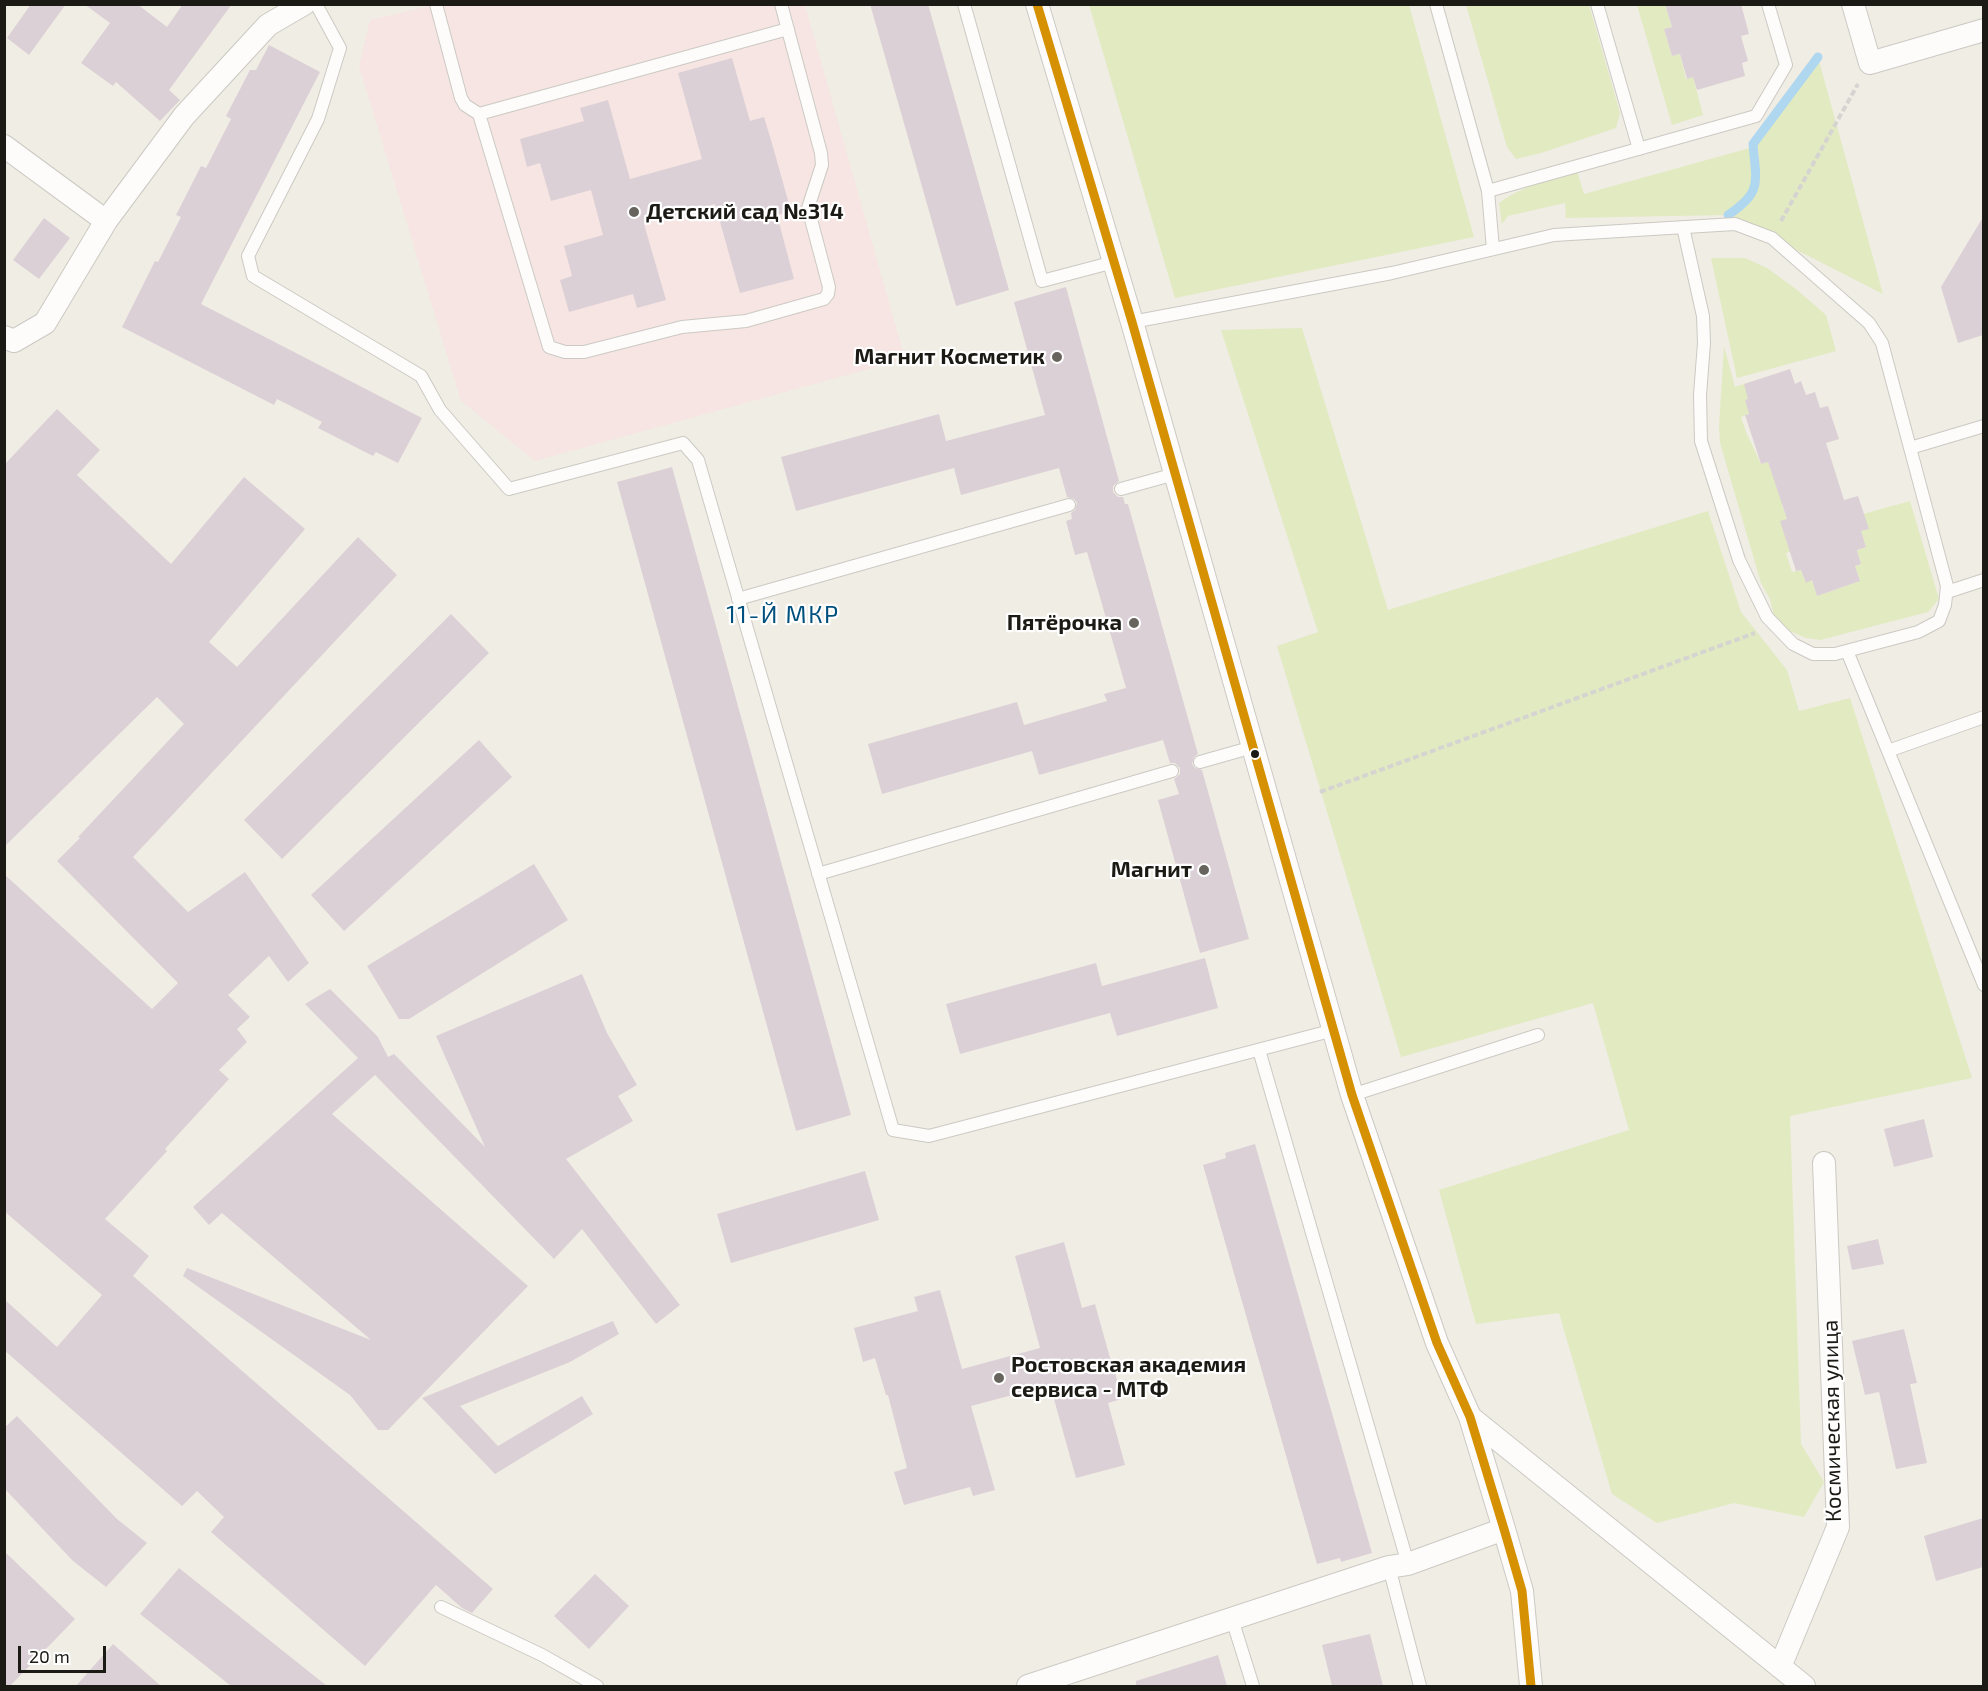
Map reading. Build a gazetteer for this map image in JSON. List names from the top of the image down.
{
  "streets": {
    "street": ["Космическая улица"]
  },
  "districts": ["11-Й МКР"],
  "places": [
    "Детский сад №314",
    "Магнит Косметик",
    "Пятёрочка",
    "Магнит",
    "Ростовская академия сервиса - МТФ"
  ],
  "scale_bar": "20 m"
}
